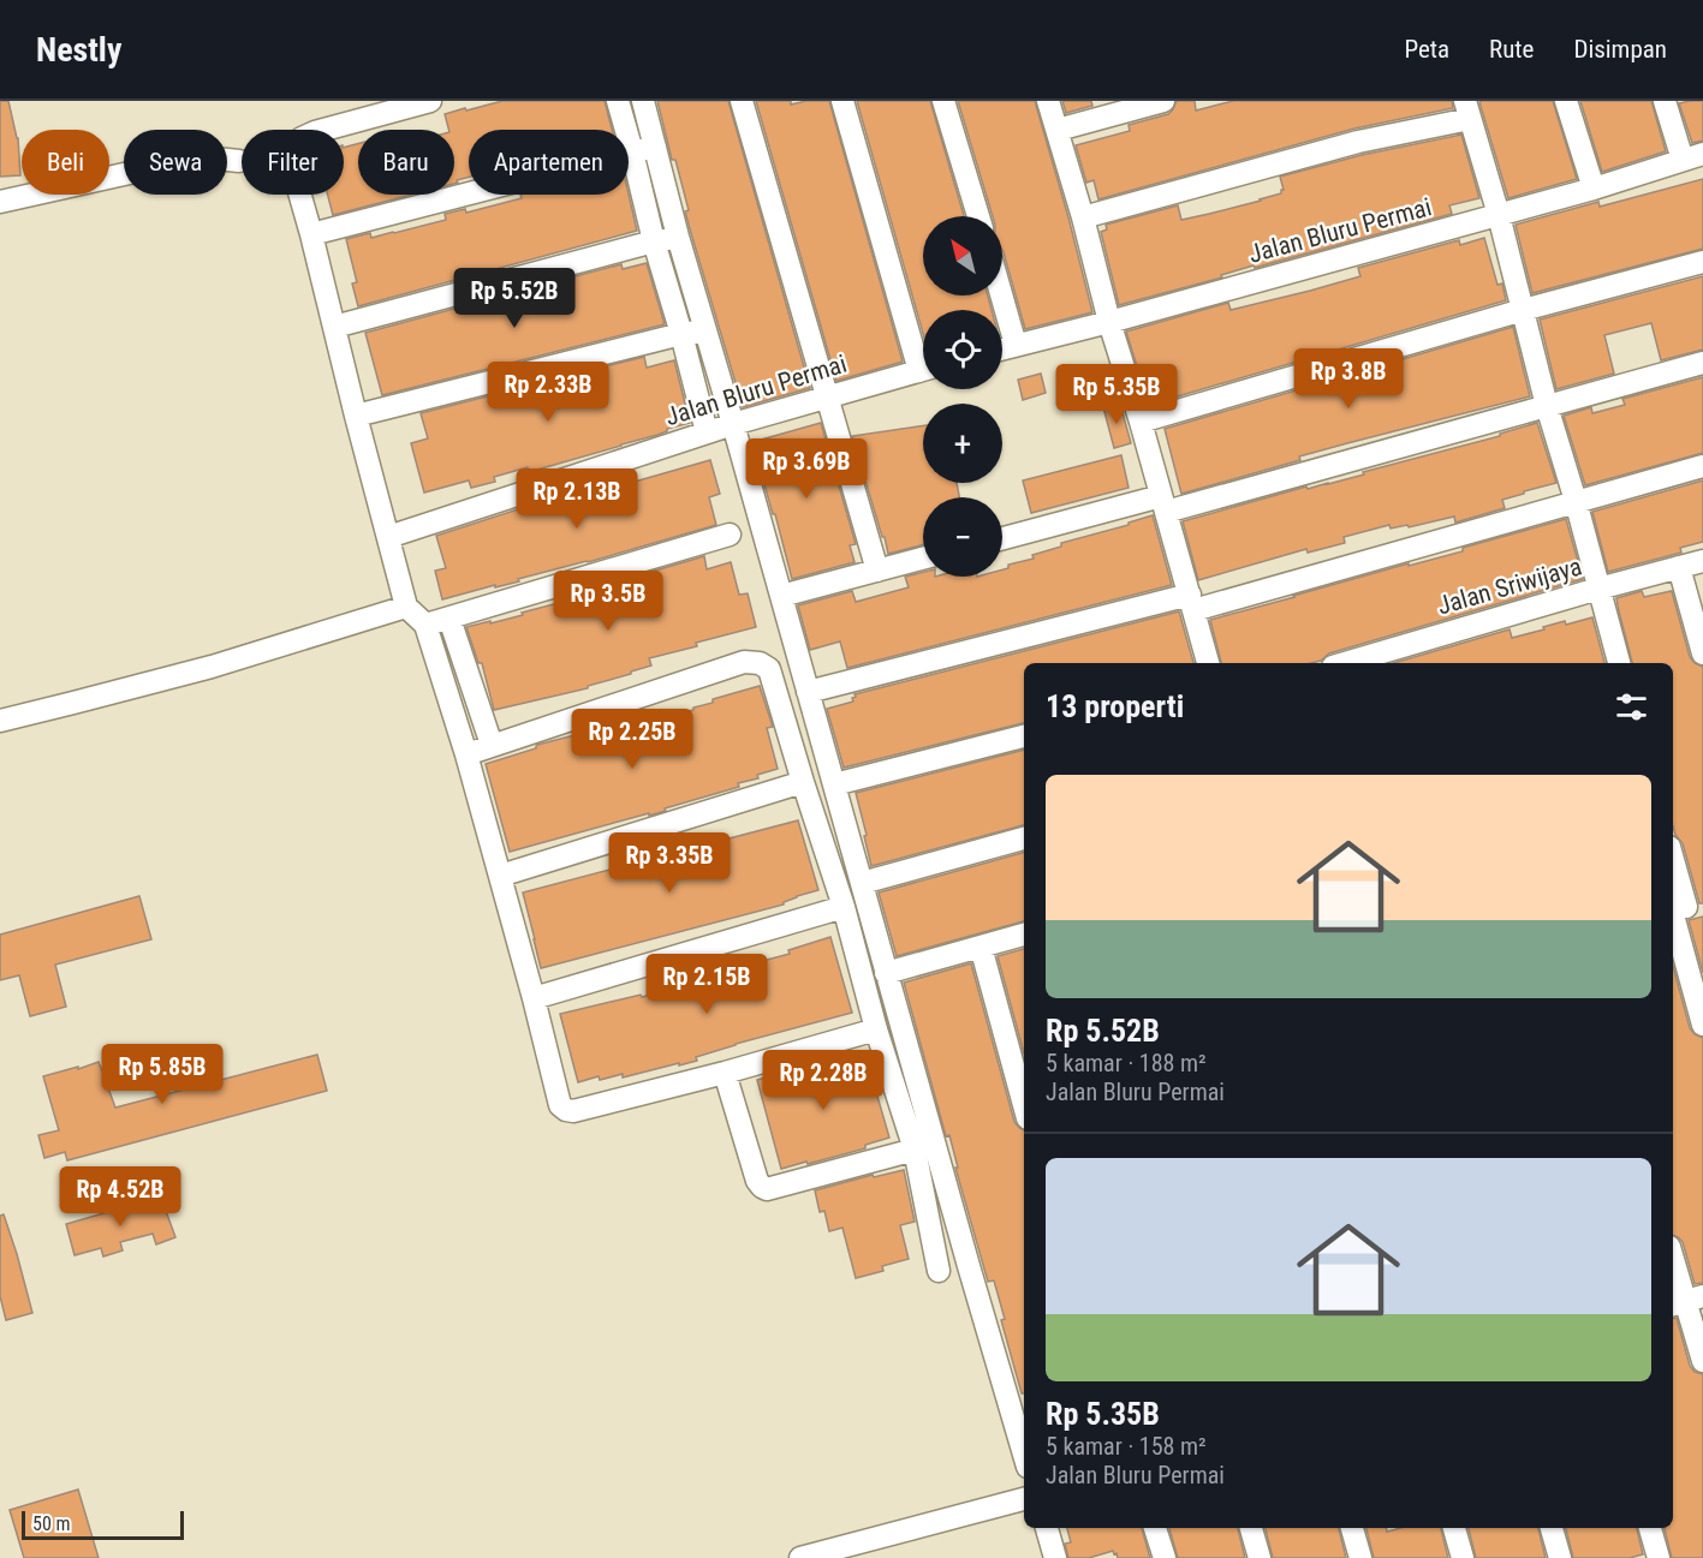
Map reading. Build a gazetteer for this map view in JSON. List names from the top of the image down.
{
  "streets": {
    "street": ["Jalan Bluru Permai", "Jalan Sriwijaya"]
  },
  "scale_bar": "50 m",
  "north": "top left",
  "page": {
    "header": "Nestly",
    "nav": ["Peta", "Rute", "Disimpan"],
    "chip": [
      "Beli",
      "Sewa",
      "Filter",
      "Baru",
      "Apartemen"
    ],
    "map_buttons": ["+", "−"],
    "price": [
      "Rp 5.52B",
      "Rp 3.8B",
      "Rp 2.33B",
      "Rp 5.35B",
      "Rp 3.69B",
      "Rp 2.13B",
      "Rp 3.5B",
      "Rp 2.25B",
      "Rp 3.35B",
      "Rp 2.15B",
      "Rp 5.85B",
      "Rp 2.28B",
      "Rp 4.52B"
    ],
    "heading": "13 properti",
    "list": [
      {
        "name": "Rp 5.52B",
        "note": "5 kamar · 188 m² · Jalan Bluru Permai"
      },
      {
        "name": "Rp 5.35B",
        "note": "5 kamar · 158 m² · Jalan Bluru Permai"
      }
    ],
    "scale": "50 m"
  }
}
